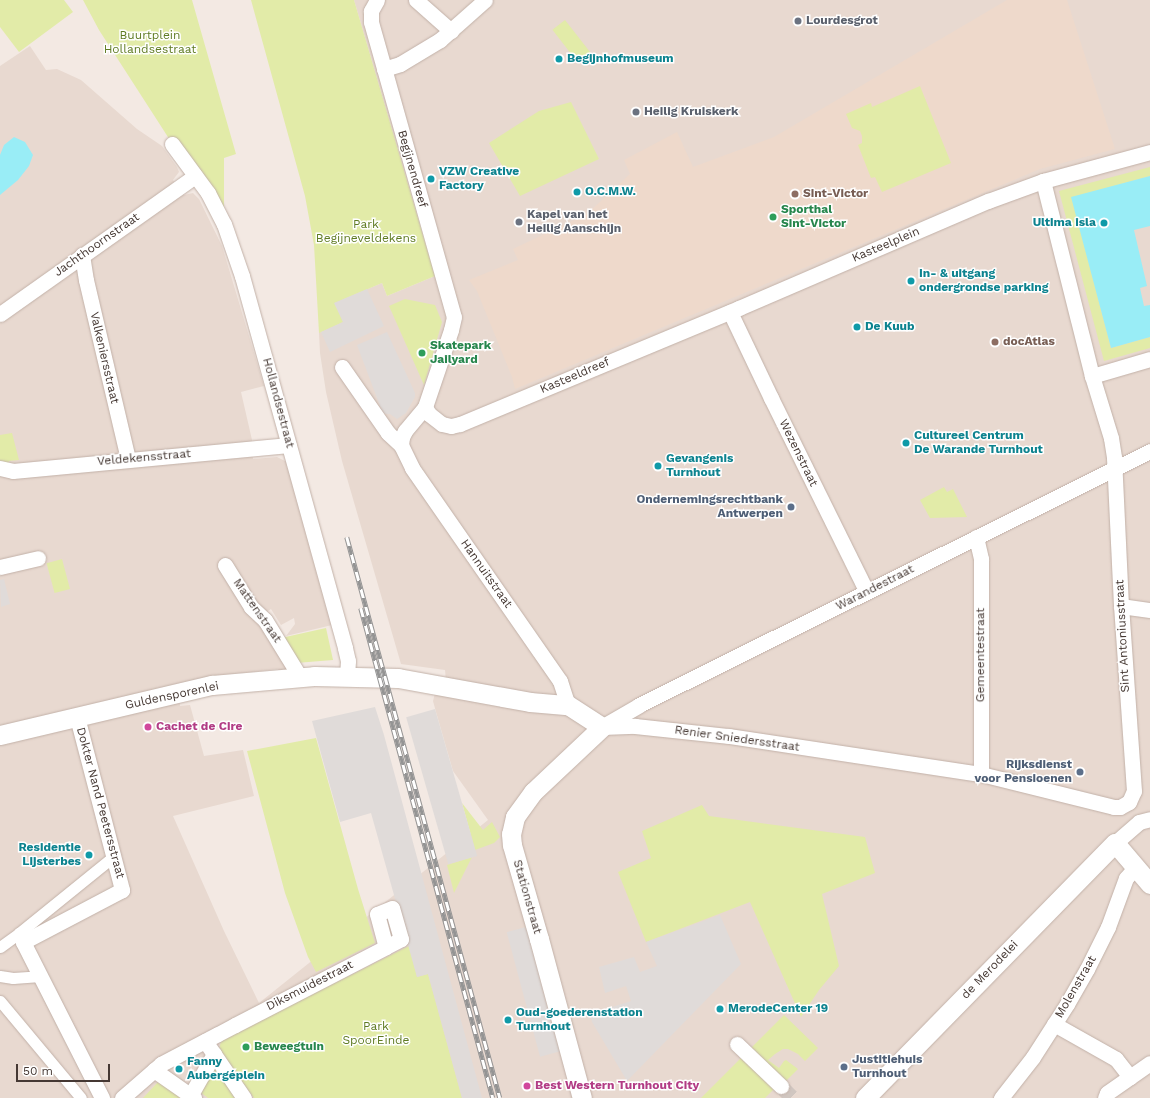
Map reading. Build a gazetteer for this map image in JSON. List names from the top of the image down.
{
  "streets": {
    "street": [
      "Begijnendreef",
      "Jachthoornstraat",
      "Kasteelplein",
      "Valkeniersstraat",
      "Kasteeldreef",
      "Hollandsestraat",
      "Wezenstraat",
      "Veldekensstraat",
      "Hannuitstraat",
      "Warandestraat",
      "Mattenstraat",
      "Sint Antoniusstraat",
      "Gemeentestraat",
      "Guldensporenlei",
      "Renier Sniedersstraat",
      "Dokter Nand Peetersstraat",
      "Stationstraat",
      "de Merodelei",
      "Diksmuidestraat",
      "Molenstraat"
    ]
  },
  "crossings": [
    ["Begijnendreef", "Kasteeldreef"],
    ["Jachthoornstraat", "Valkeniersstraat"],
    ["Jachthoornstraat", "Hollandsestraat"],
    ["Kasteelplein", "Kasteeldreef"],
    ["Kasteelplein", "Wezenstraat"],
    ["Valkeniersstraat", "Veldekensstraat"],
    ["Kasteeldreef", "Wezenstraat"],
    ["Hollandsestraat", "Veldekensstraat"],
    ["Hollandsestraat", "Guldensporenlei"],
    ["Wezenstraat", "Warandestraat"],
    ["Warandestraat", "Sint Antoniusstraat"],
    ["Warandestraat", "Gemeentestraat"],
    ["Warandestraat", "Renier Sniedersstraat"],
    ["Warandestraat", "Stationstraat"],
    ["Mattenstraat", "Guldensporenlei"],
    ["Sint Antoniusstraat", "Renier Sniedersstraat"],
    ["Gemeentestraat", "Renier Sniedersstraat"],
    ["Guldensporenlei", "Dokter Nand Peetersstraat"],
    ["Renier Sniedersstraat", "Stationstraat"]
  ],
  "parks": ["Buurtplein Hollandsestraat", "Park Begijneveldekens", "Park SpoorEinde"],
  "places": [
    "Lourdesgrot",
    "Begijnhofmuseum",
    "Heilig Kruiskerk",
    "VZW Creative Factory",
    "O.C.M.W.",
    "Sint-Victor",
    "Sporthal Sint-Victor",
    "Kapel van het Heilig Aanschijn",
    "Ultima isla",
    "In- & uitgang ondergrondse parking",
    "De Kuub",
    "docAtlas",
    "Skatepark Jailyard",
    "Cultureel Centrum De Warande Turnhout",
    "Gevangenis Turnhout",
    "Ondernemingsrechtbank Antwerpen",
    "Cachet de Cire",
    "Rijksdienst voor Pensioenen",
    "Residentie Lijsterbes",
    "MerodeCenter 19",
    "Oud-goederenstation Turnhout",
    "Beweegtuin",
    "Justitiehuis Turnhout",
    "Fanny Aubergéplein",
    "Best Western Turnhout City"
  ],
  "scale_bar": "50 m"
}
